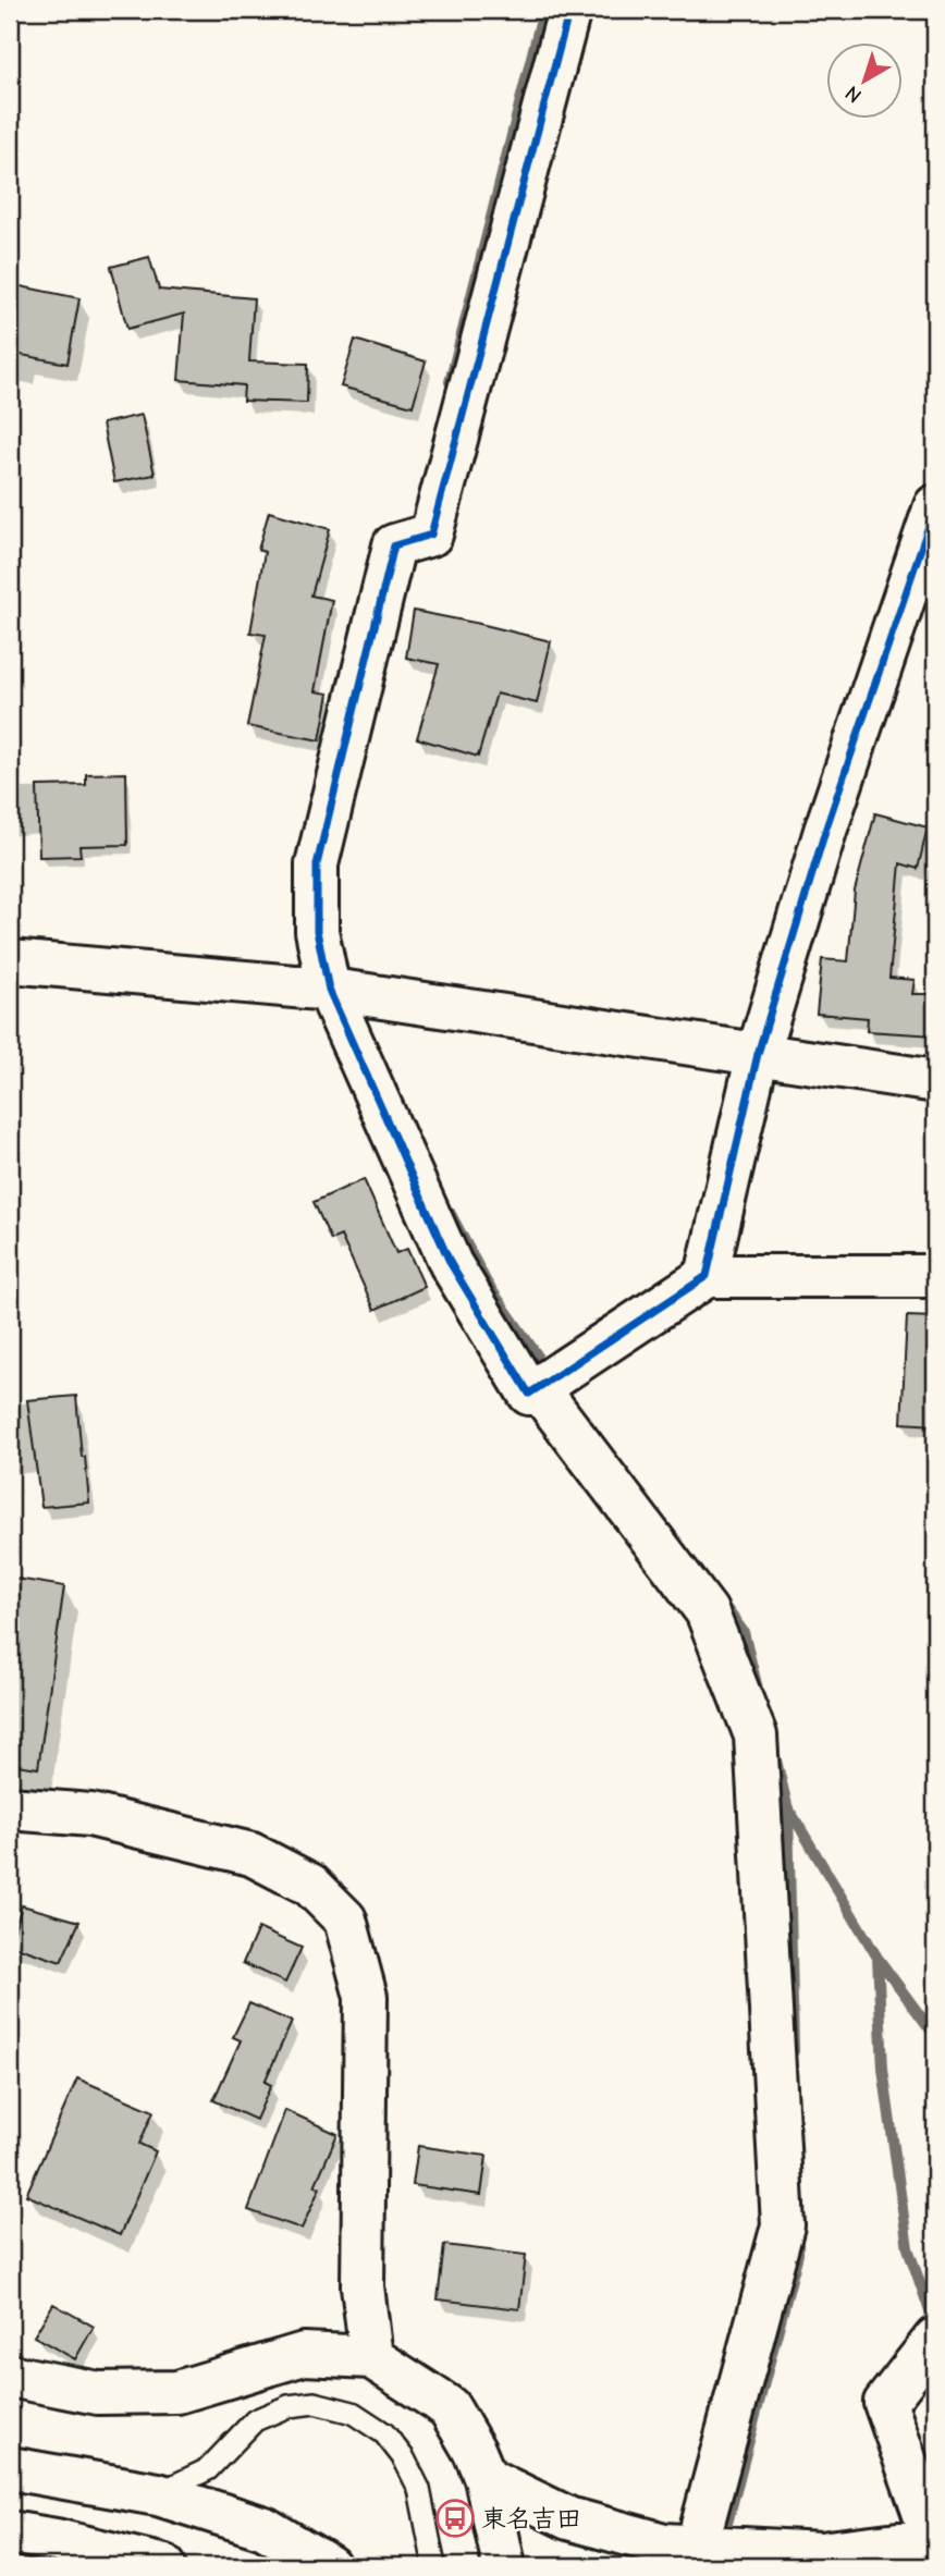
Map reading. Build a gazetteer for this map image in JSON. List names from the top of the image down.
{
  "places": {
    "bus stop": ["東名吉田"]
  },
  "north": "bottom left"
}
